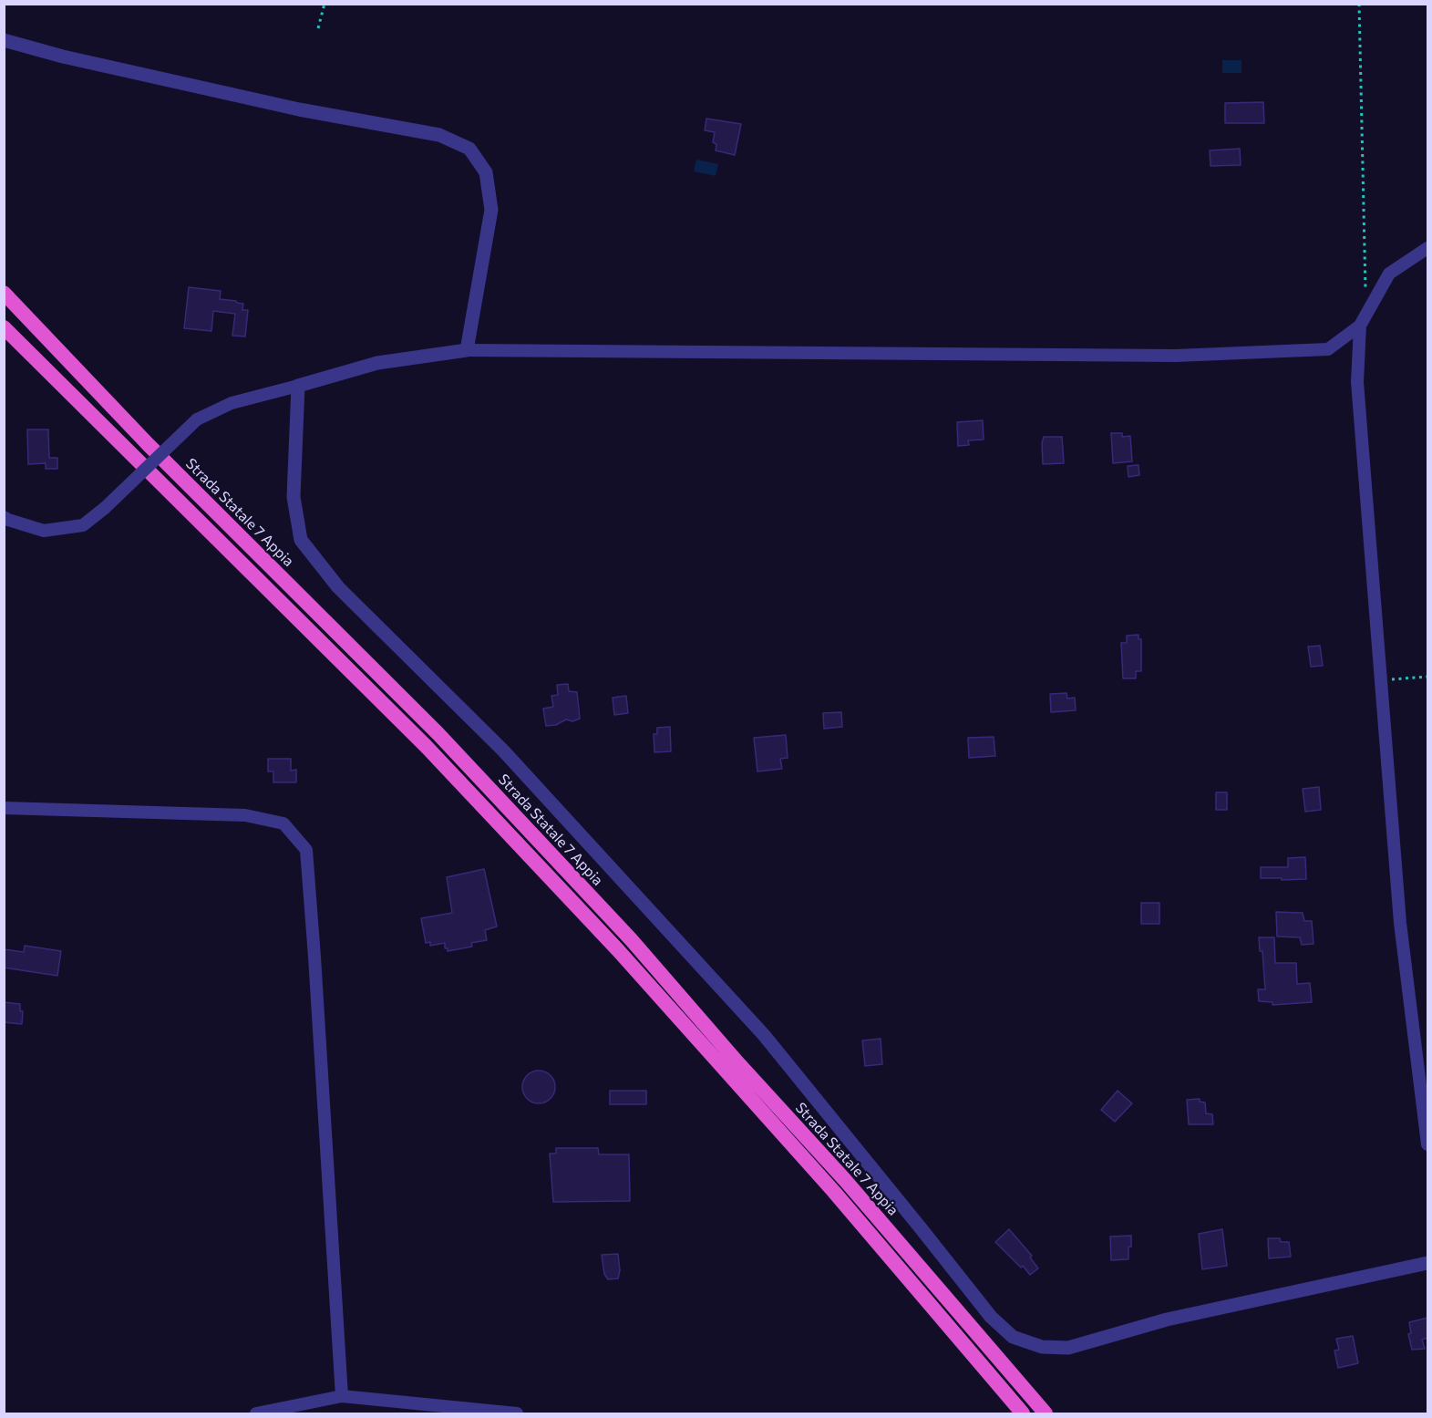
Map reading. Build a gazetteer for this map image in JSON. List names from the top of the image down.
{
  "streets": {
    "highway": ["Strada Statale 7 Appia"]
  }
}
